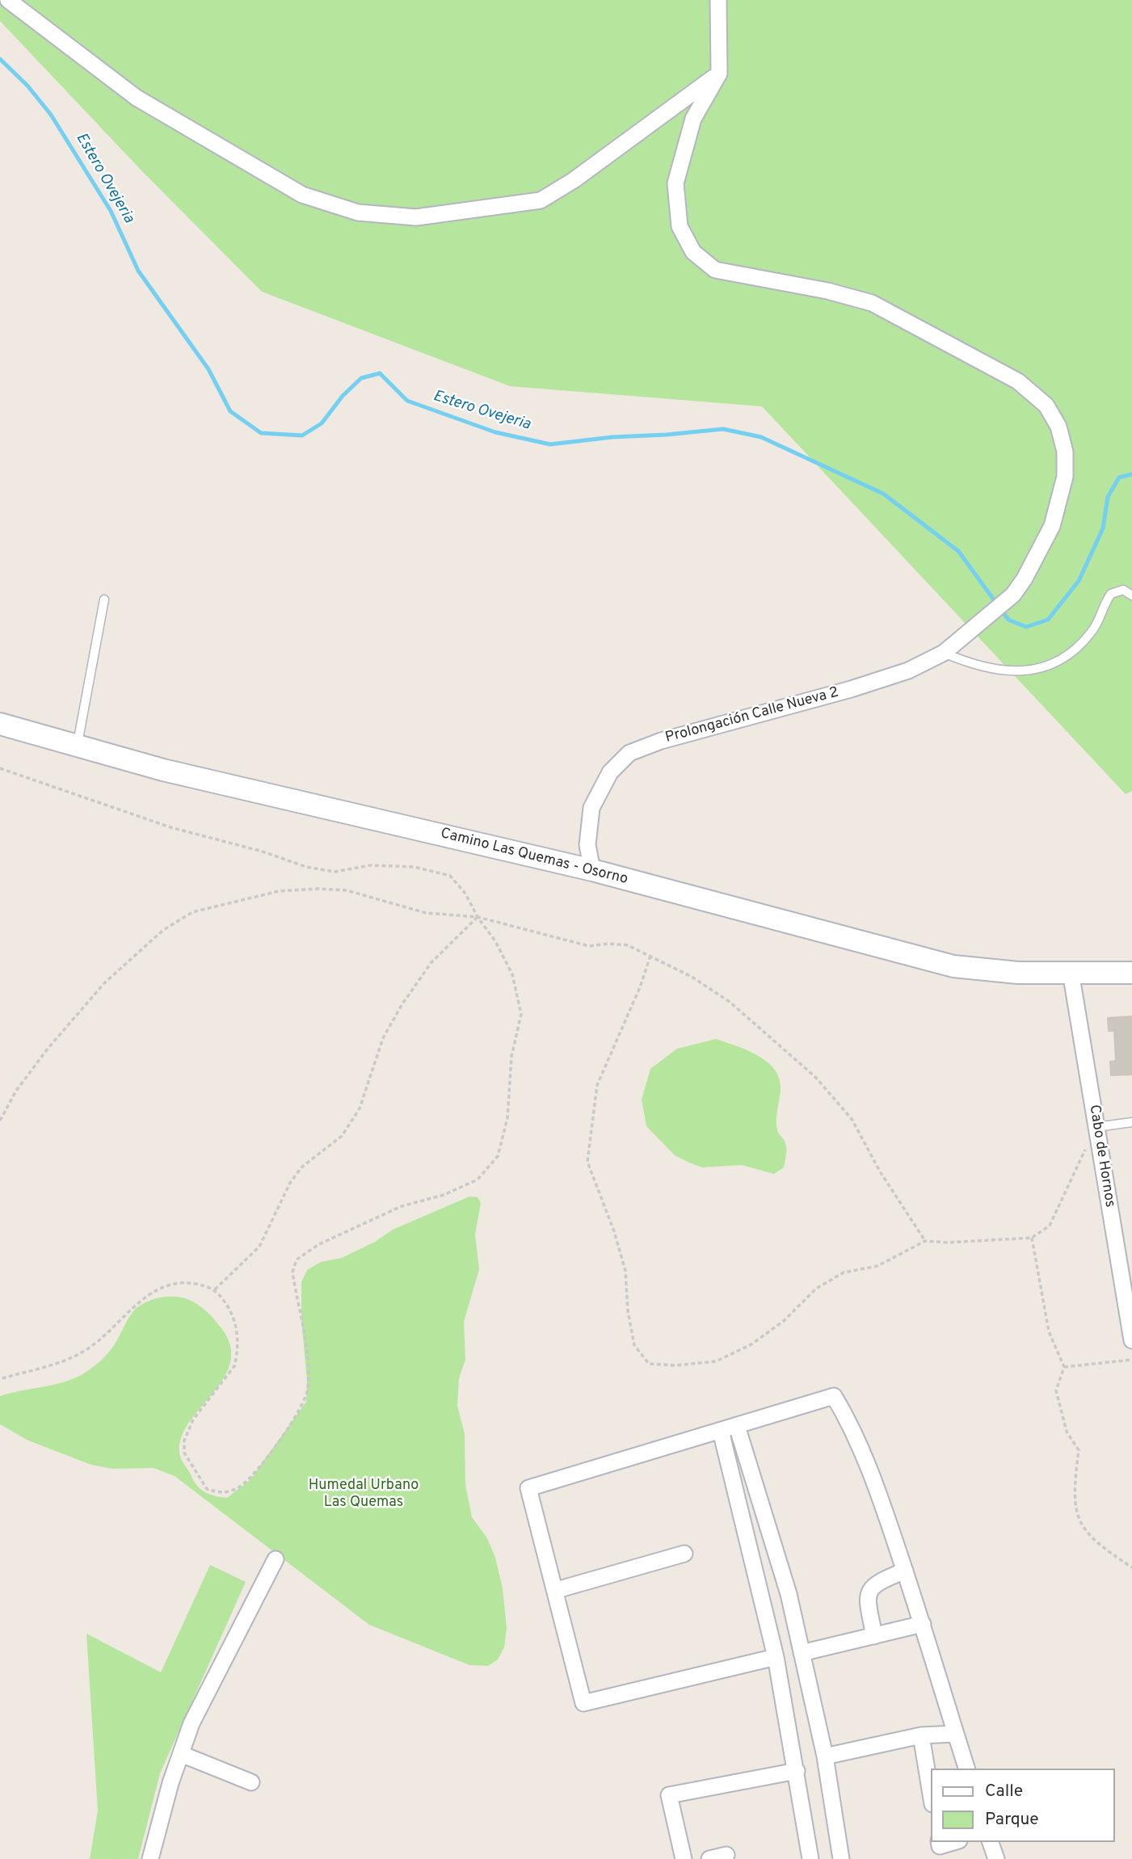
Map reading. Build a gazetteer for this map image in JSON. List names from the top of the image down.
{
  "streets": {
    "main road": ["Camino Las Quemas - Osorno"],
    "street": ["Prolongación Calle Nueva 2", "Cabo de Hornos"]
  },
  "crossings": [
    ["Prolongación Calle Nueva 2", "Camino Las Quemas - Osorno"],
    ["Camino Las Quemas - Osorno", "Cabo de Hornos"]
  ],
  "water": ["Estero Ovejeria"],
  "parks": ["Humedal Urbano Las Quemas"],
  "legend": ["Calle", "Parque"]
}
